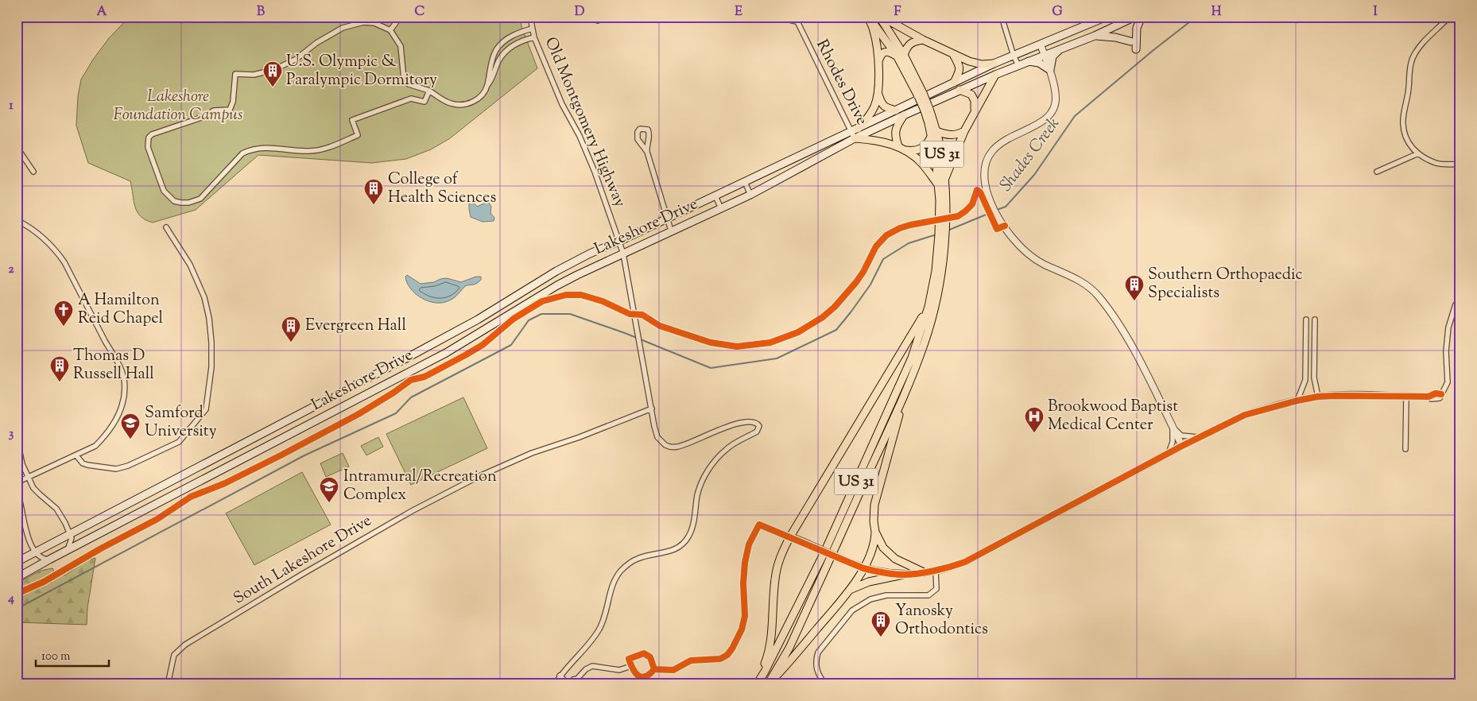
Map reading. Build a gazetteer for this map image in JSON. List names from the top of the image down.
{
  "streets": {
    "main road": ["US 31", "Lakeshore Drive"],
    "street": ["Rhodes Drive", "Old Montgomery Highway", "South Lakeshore Drive"]
  },
  "crossings": [
    ["Rhodes Drive", "Lakeshore Drive"],
    ["Old Montgomery Highway", "Lakeshore Drive"],
    ["Old Montgomery Highway", "South Lakeshore Drive"],
    ["US 31", "Lakeshore Drive"]
  ],
  "water": ["Shades Creek"],
  "parks": ["Lakeshore Foundation Campus"],
  "places": {
    "building": [
      "U.S. Olympic & Paralympic Dormitory",
      "College of Health Sciences",
      "Southern Orthopaedic Specialists",
      "Evergreen Hall",
      "Thomas D Russell Hall",
      "Yanosky Orthodontics"
    ],
    "church": ["A Hamilton Reid Chapel"],
    "hospital": ["Brookwood Baptist Medical Center"],
    "school or university": ["Samford University", "Intramural/Recreation Complex"]
  },
  "scale_bar": "100 m",
  "grid": {
    "columns": [
      "A",
      "B",
      "C",
      "D",
      "E",
      "F",
      "G",
      "H",
      "I"
    ],
    "rows": [
      "1",
      "2",
      "3",
      "4"
    ]
  }
}
